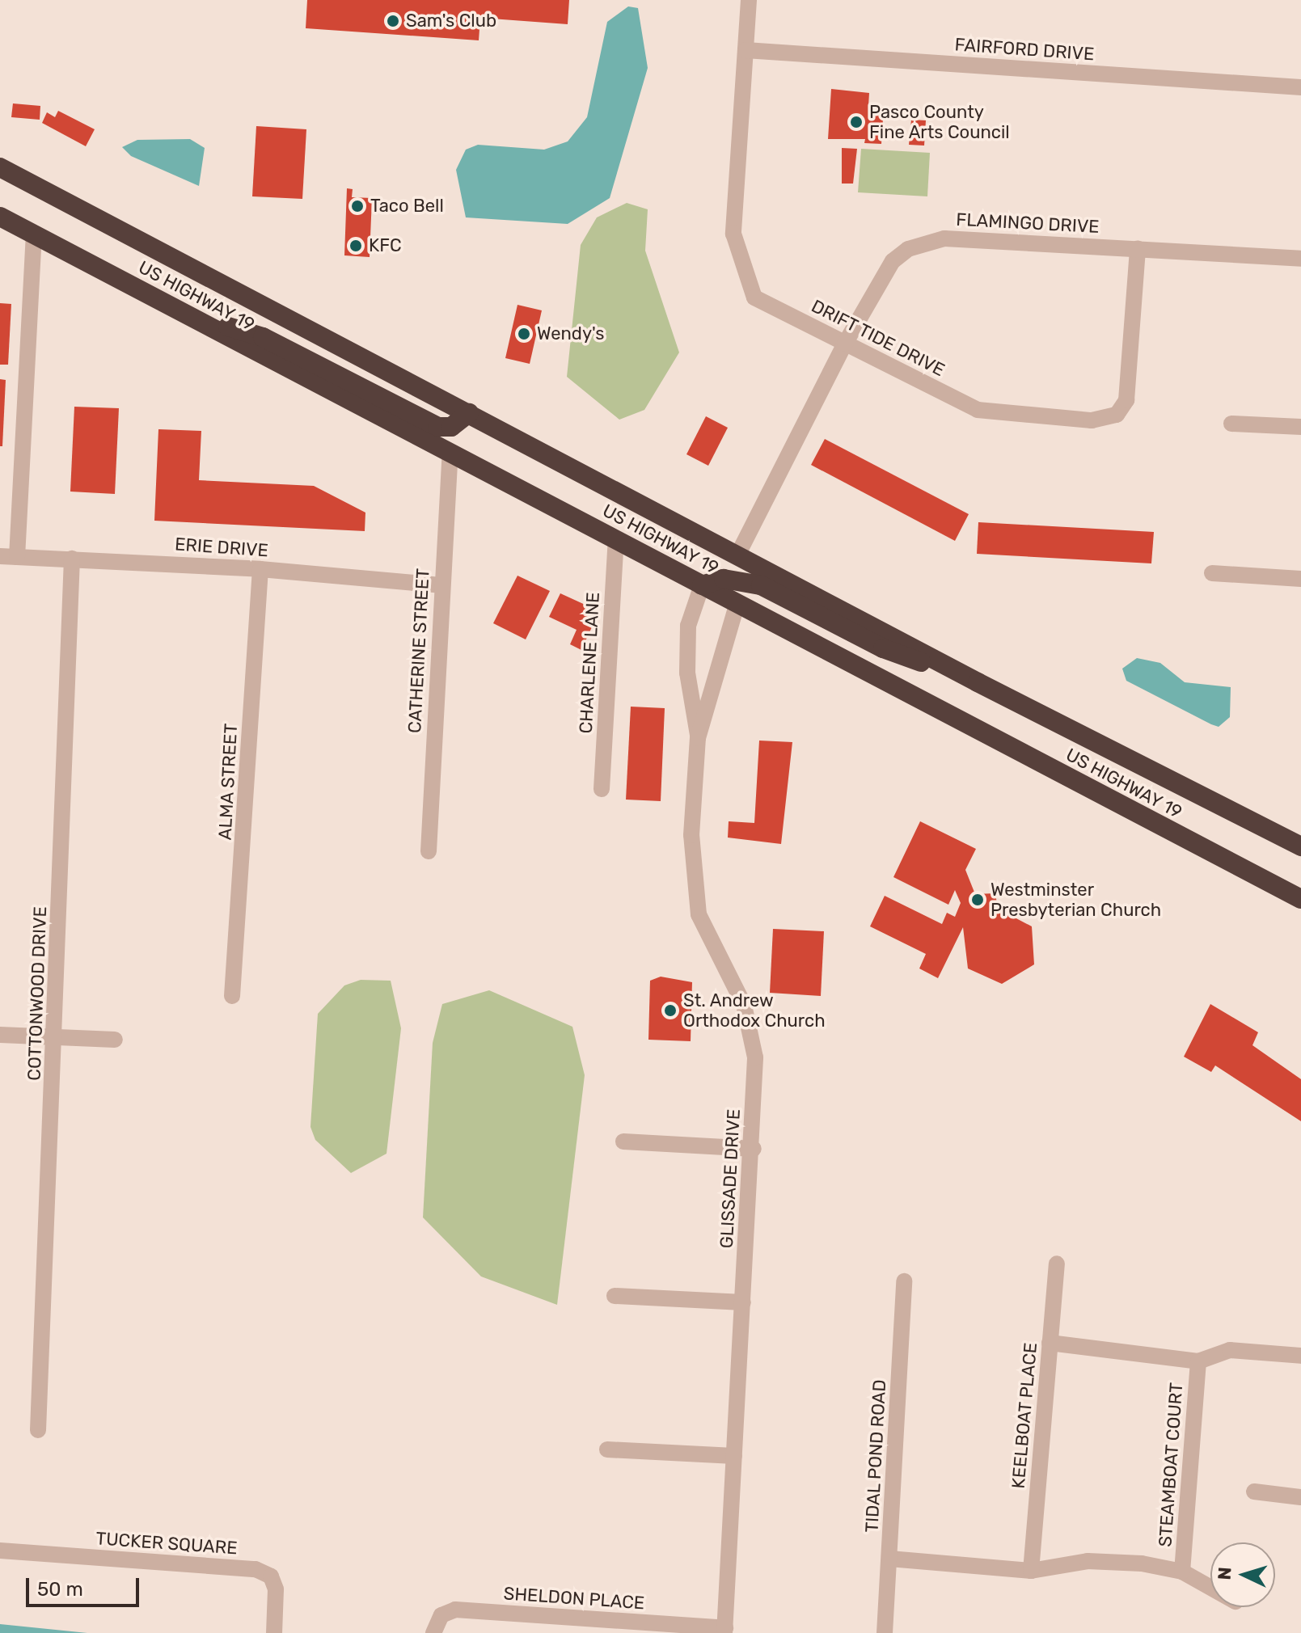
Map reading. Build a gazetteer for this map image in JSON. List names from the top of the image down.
{
  "streets": {
    "highway": ["US HIGHWAY 19"],
    "street": [
      "FAIRFORD DRIVE",
      "FLAMINGO DRIVE",
      "DRIFT TIDE DRIVE",
      "ERIE DRIVE",
      "CATHERINE STREET",
      "CHARLENE LANE",
      "ALMA STREET",
      "COTTONWOOD DRIVE",
      "GLISSADE DRIVE",
      "KEELBOAT PLACE",
      "TIDAL POND ROAD",
      "STEAMBOAT COURT",
      "TUCKER SQUARE",
      "SHELDON PLACE"
    ]
  },
  "crossings": [
    ["FAIRFORD DRIVE", "DRIFT TIDE DRIVE"],
    ["FLAMINGO DRIVE", "US HIGHWAY 19"],
    ["FLAMINGO DRIVE", "DRIFT TIDE DRIVE"],
    ["US HIGHWAY 19", "CATHERINE STREET"],
    ["US HIGHWAY 19", "CHARLENE LANE"],
    ["US HIGHWAY 19", "GLISSADE DRIVE"],
    ["ERIE DRIVE", "CATHERINE STREET"],
    ["ERIE DRIVE", "ALMA STREET"],
    ["ERIE DRIVE", "COTTONWOOD DRIVE"],
    ["GLISSADE DRIVE", "SHELDON PLACE"]
  ],
  "places": [
    "Sam's Club",
    "Pasco County Fine Arts Council",
    "Taco Bell",
    "KFC",
    "Wendy's",
    "Westminster Presbyterian Church",
    "St. Andrew Orthodox Church"
  ],
  "scale_bar": "50 m",
  "north": "left"
}
